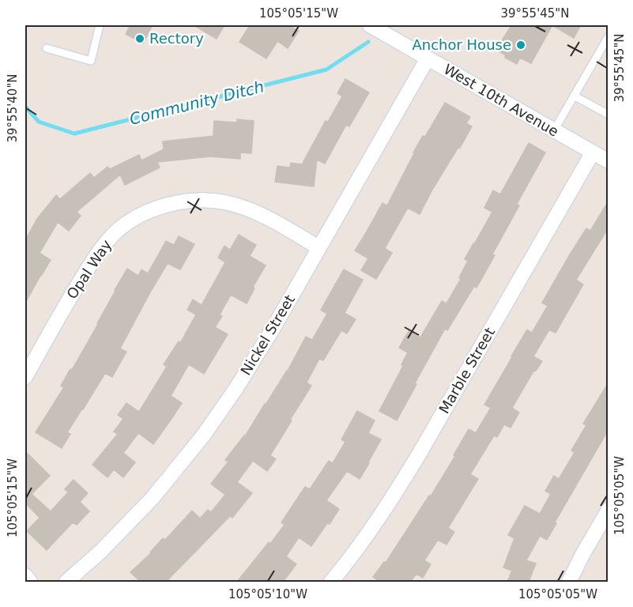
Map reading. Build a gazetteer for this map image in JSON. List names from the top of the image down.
{
  "streets": {
    "street": [
      "West 10th Avenue",
      "Opal Way",
      "Nickel Street",
      "Marble Street"
    ]
  },
  "crossings": [
    ["West 10th Avenue", "Nickel Street"],
    ["West 10th Avenue", "Marble Street"],
    ["Opal Way", "Nickel Street"]
  ],
  "water": ["Community Ditch"],
  "places": ["Rectory", "Anchor House"],
  "coordinates": [
    "105°05'15\"W",
    "39°55'45\"N",
    "39°55'40\"N",
    "105°05'05\"W",
    "105°05'10\"W"
  ]
}
